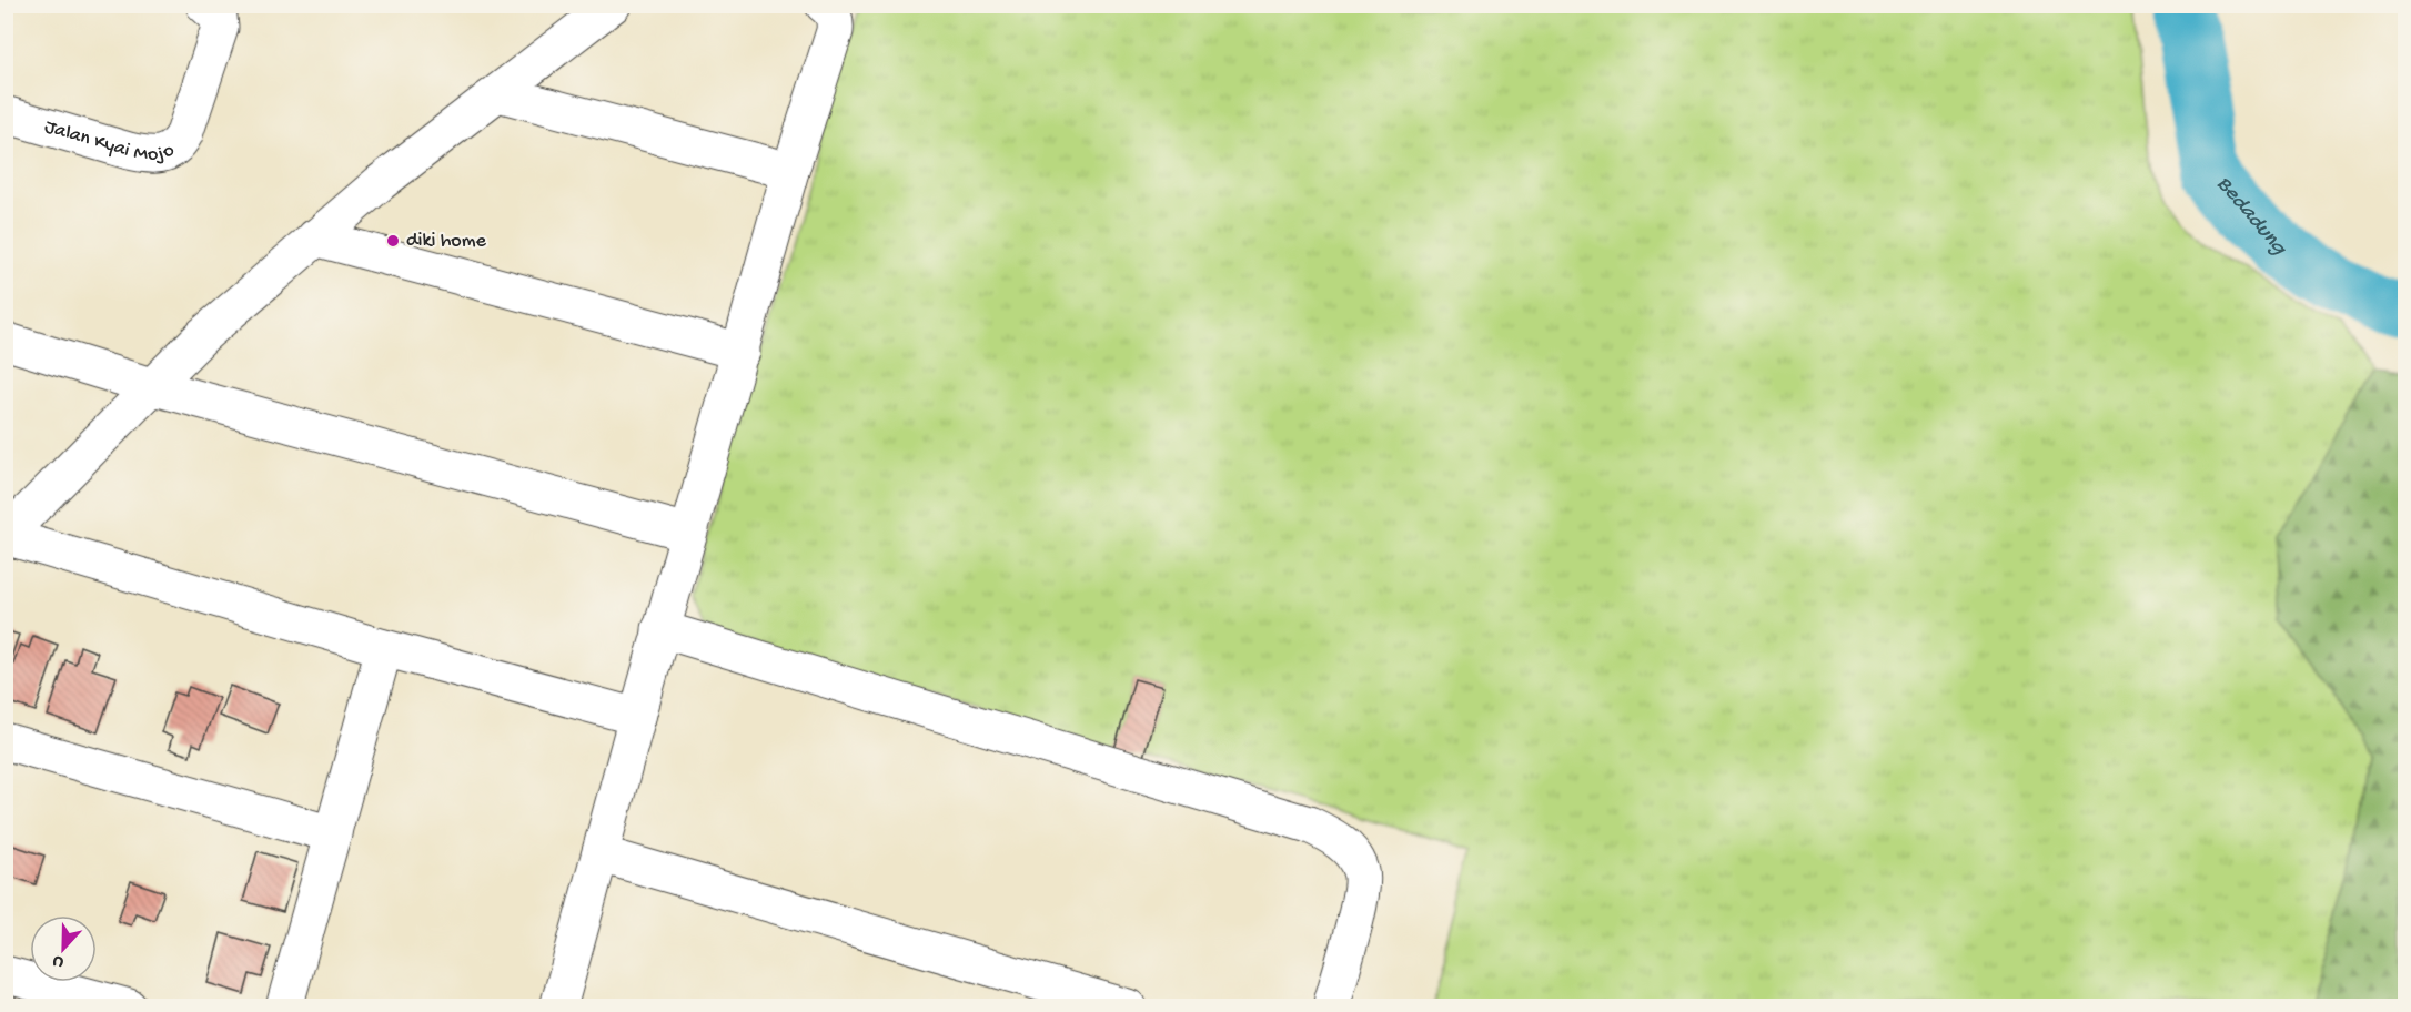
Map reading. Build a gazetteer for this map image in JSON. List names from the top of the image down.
{
  "streets": {
    "street": ["Jalan Kyai Mojo"]
  },
  "water": ["Bedadung"],
  "places": ["diki home"],
  "north": "bottom"
}
